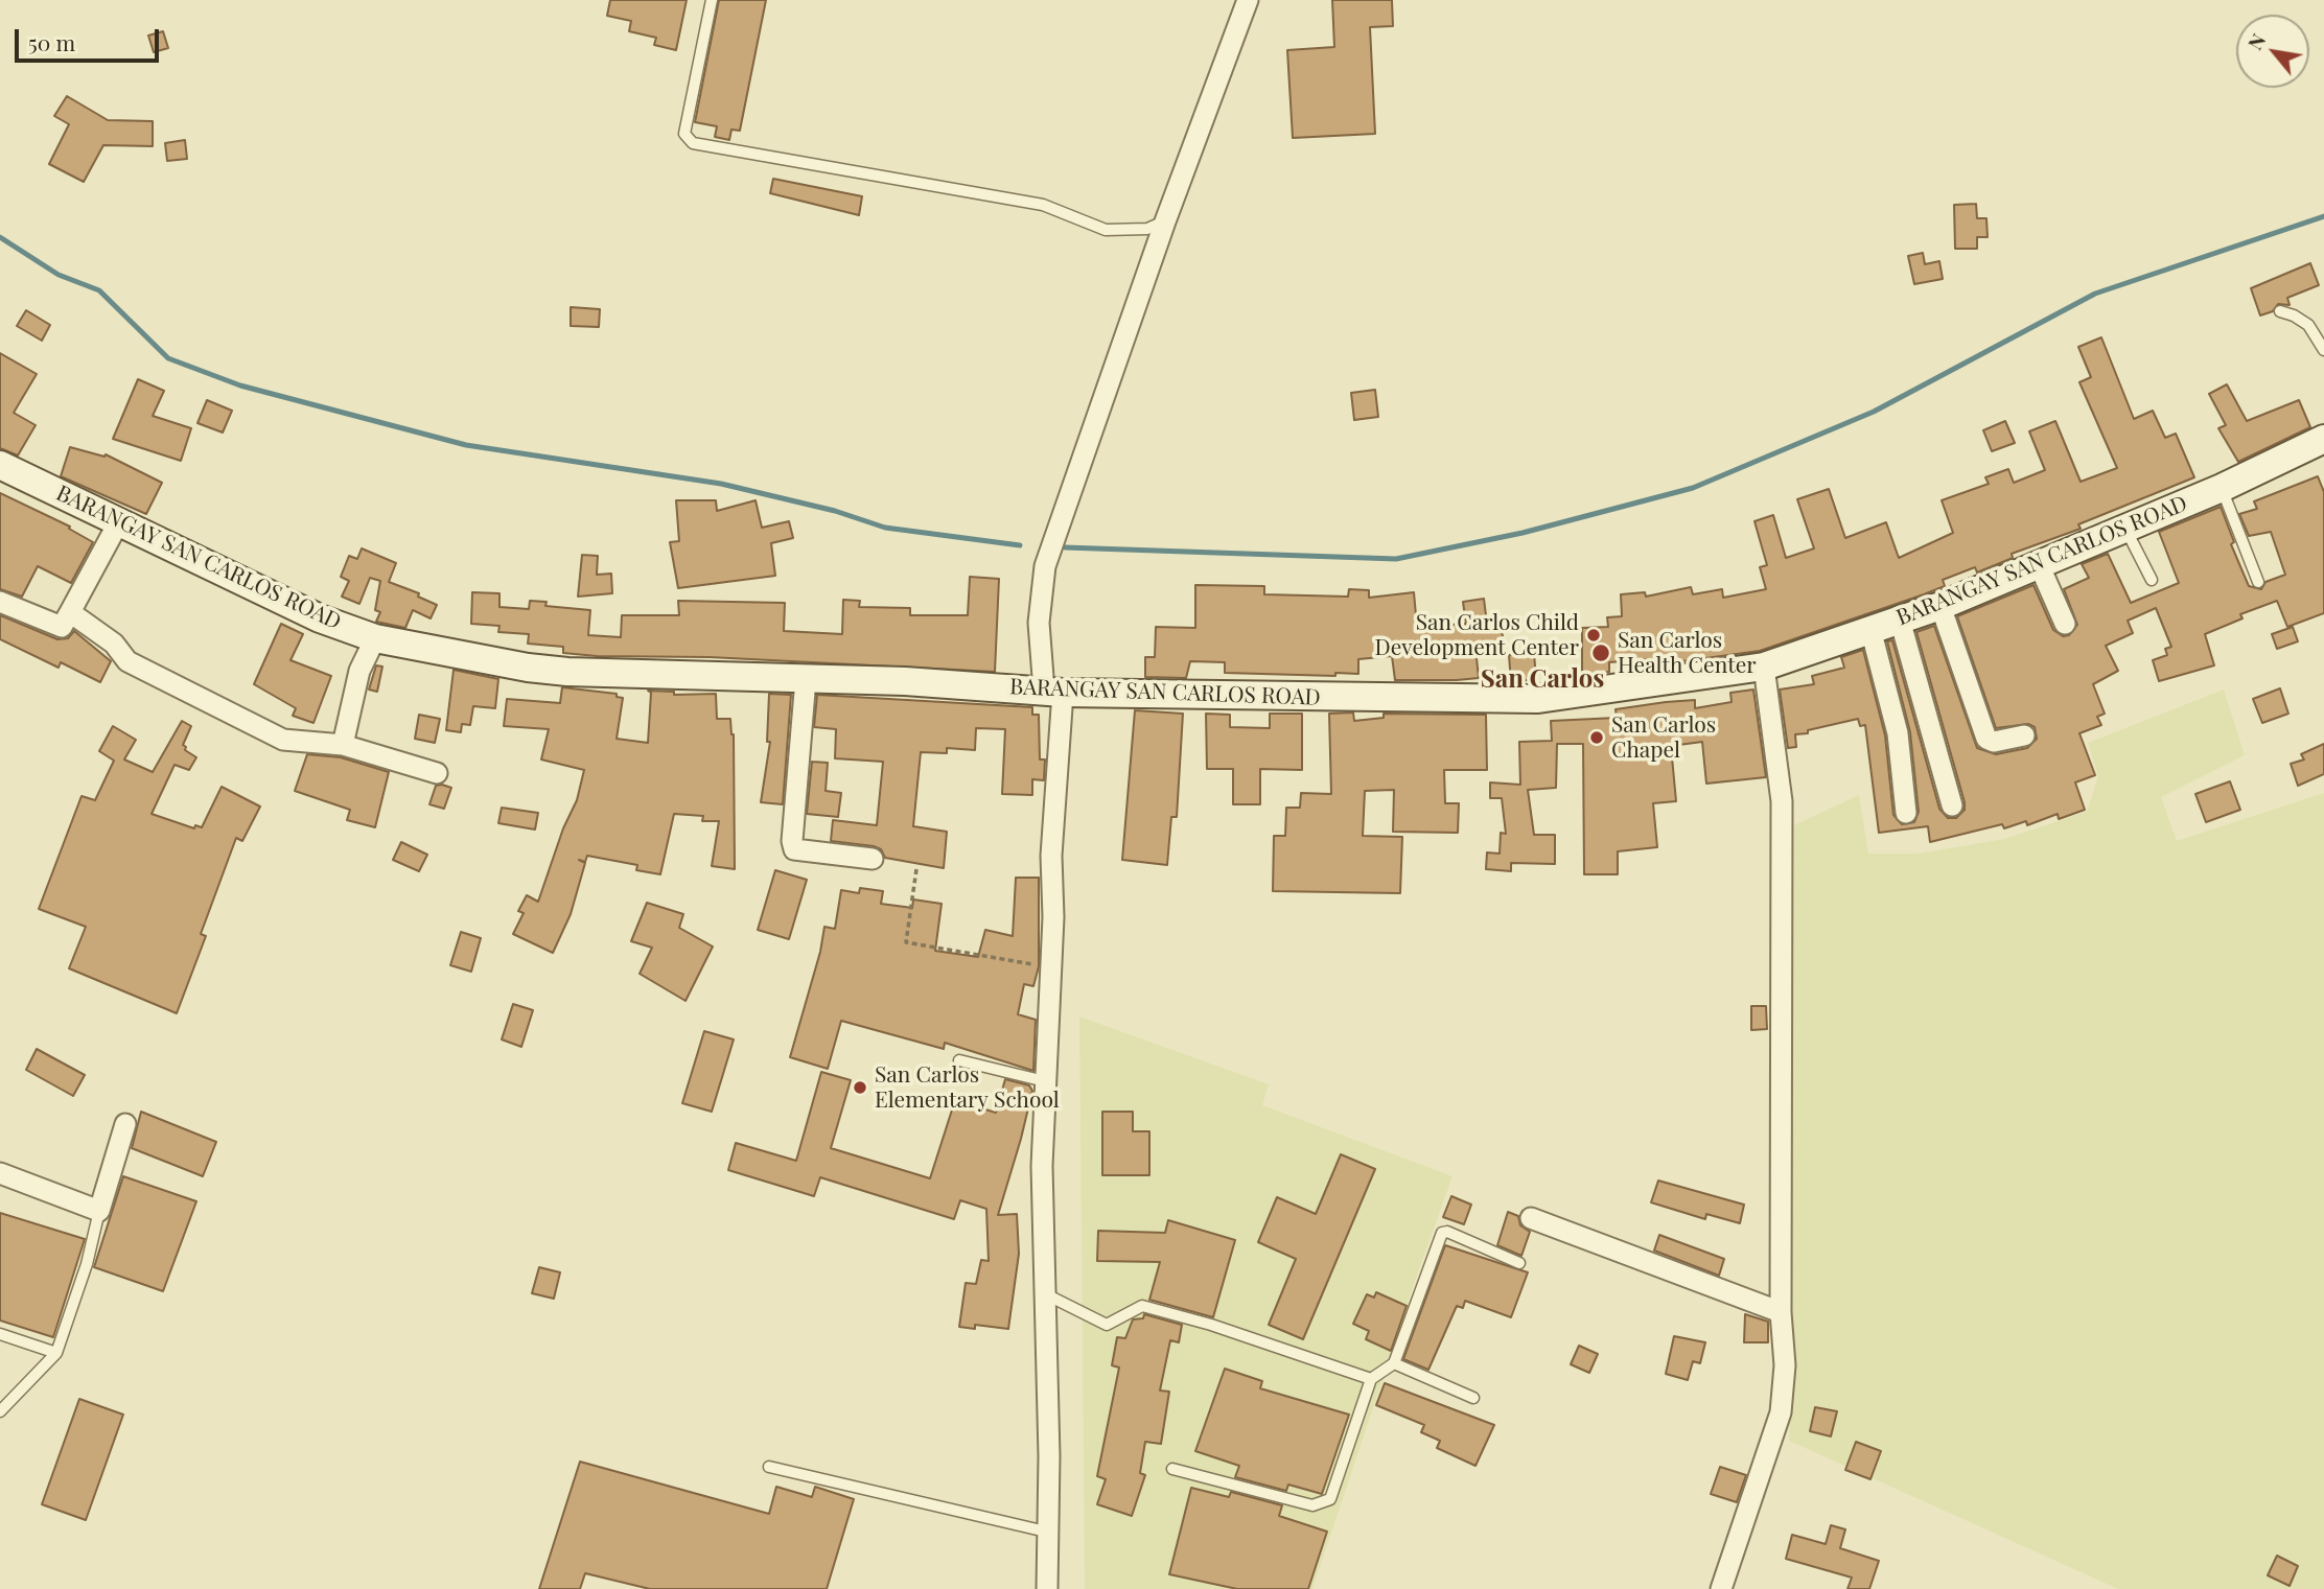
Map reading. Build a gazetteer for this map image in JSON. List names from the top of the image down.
{
  "streets": {
    "street": ["BARANGAY SAN CARLOS ROAD"]
  },
  "districts": ["San Carlos"],
  "places": [
    "San Carlos Child Development Center",
    "San Carlos Health Center",
    "San Carlos Chapel",
    "San Carlos Elementary School"
  ],
  "scale_bar": "50 m",
  "north": "top left"
}
